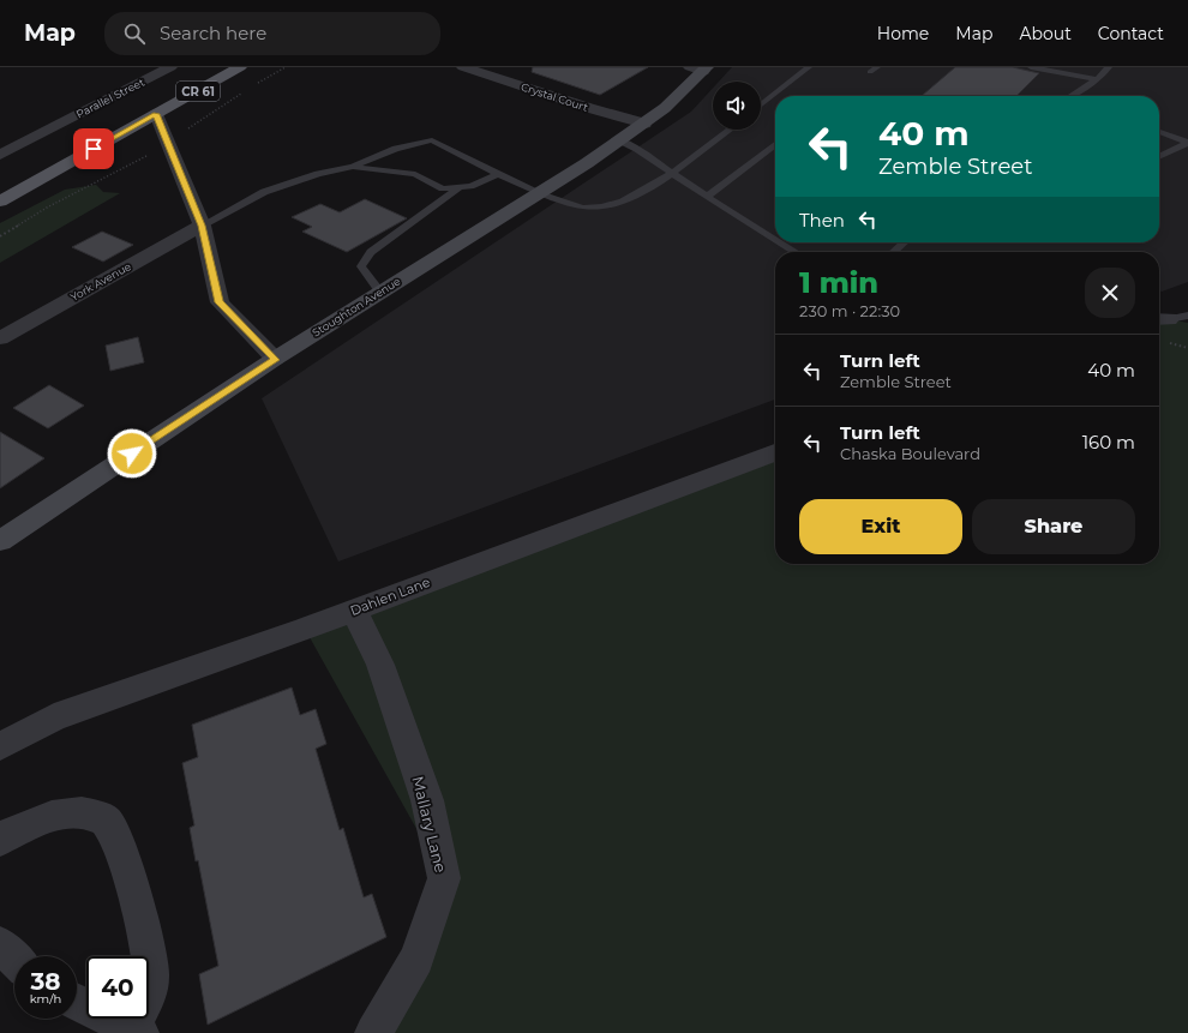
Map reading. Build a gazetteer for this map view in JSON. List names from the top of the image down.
{
  "streets": {
    "main road": ["CR 61"],
    "street": [
      "Crystal Court",
      "Parallel Street",
      "York Avenue",
      "Stoughton Avenue",
      "Dahlen Lane",
      "Mallary Lane"
    ]
  },
  "crossings": [
    ["Crystal Court", "Stoughton Avenue"],
    ["Dahlen Lane", "Mallary Lane"]
  ],
  "page": {
    "header": "Map",
    "search": "Search here",
    "nav": [
      "Home",
      "Map",
      "About",
      "Contact"
    ],
    "turn": ["40 m", "Zemble Street"],
    "then": "Then",
    "heading": ["1 min", "230 m · 22:30"],
    "list": [
      {
        "name": "Turn left",
        "note": "Zemble Street",
        "value": "40 m"
      },
      {
        "name": "Turn left",
        "note": "Chaska Boulevard",
        "value": "160 m"
      }
    ],
    "buttons": ["Exit", "Share"],
    "speed": "38 km/h",
    "limit": "40"
  }
}
